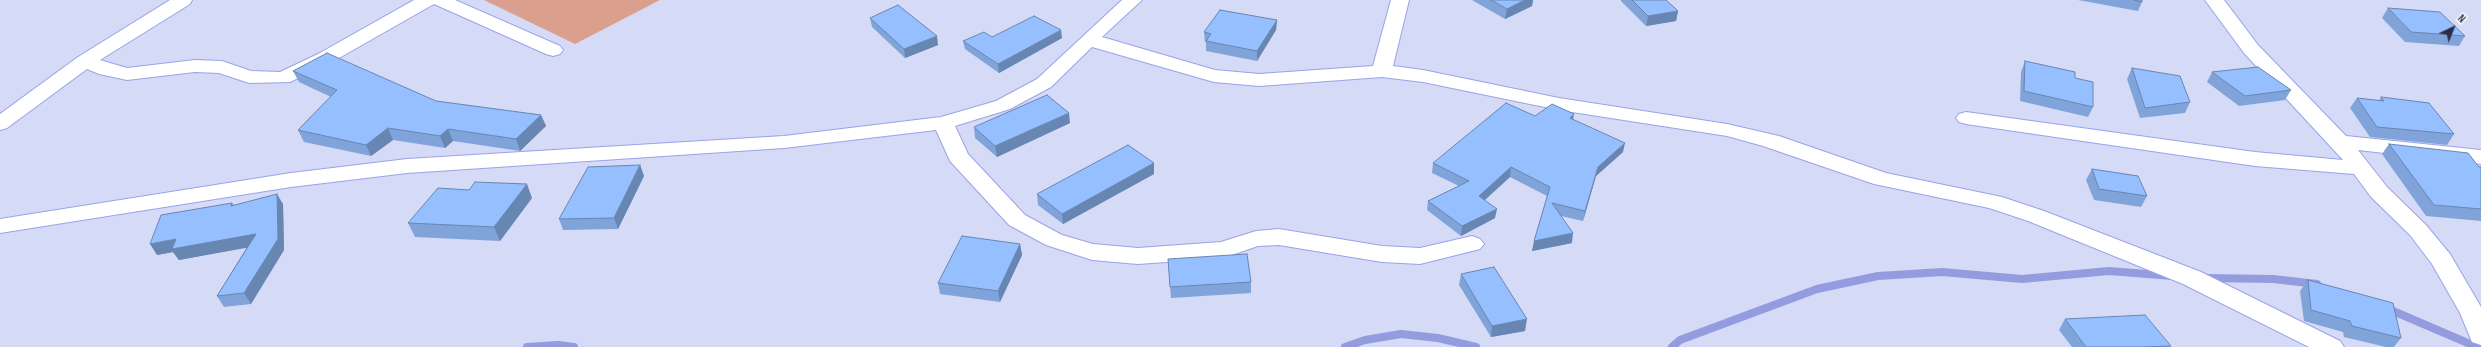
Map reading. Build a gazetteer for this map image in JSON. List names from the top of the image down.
{
  "north": "top right"
}
